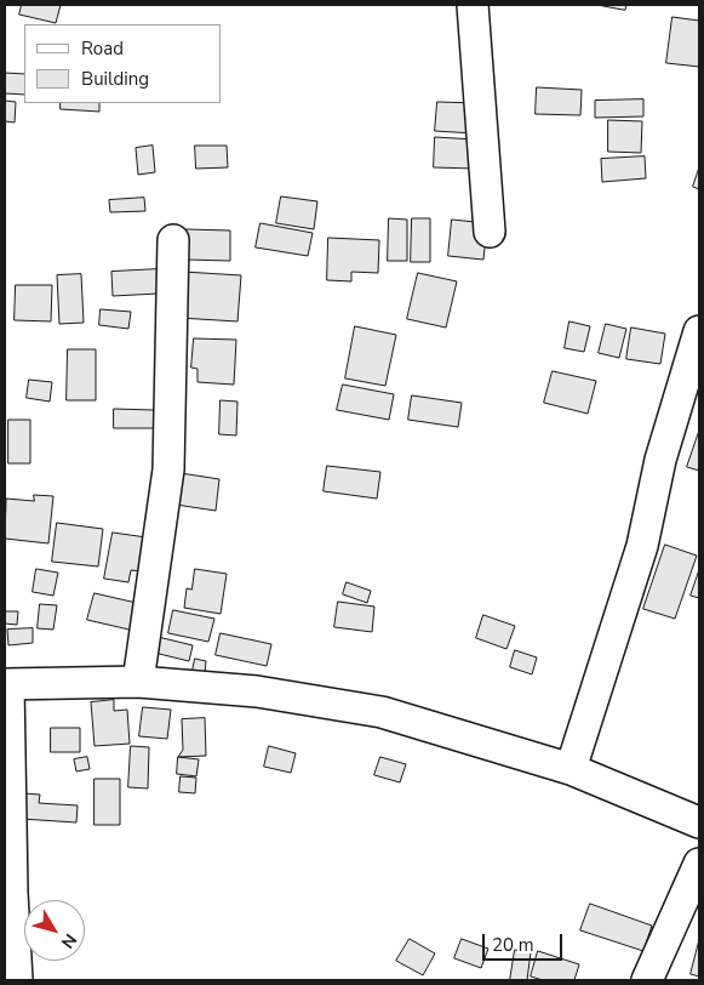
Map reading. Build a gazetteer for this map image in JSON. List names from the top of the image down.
{
  "legend": ["Road", "Building"],
  "scale_bar": "20 m",
  "north": "bottom right"
}
